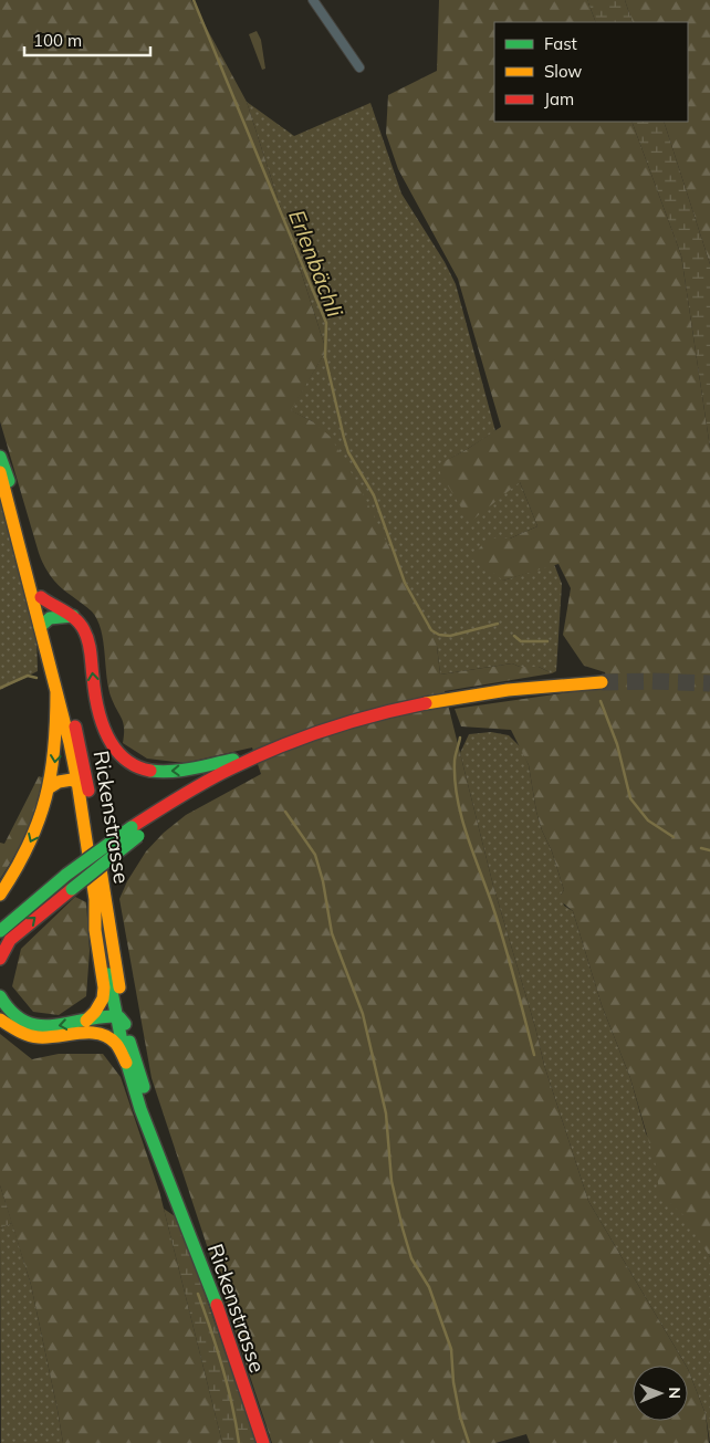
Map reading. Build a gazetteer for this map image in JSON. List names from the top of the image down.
{
  "streets": {
    "main road": ["Rickenstrasse"]
  },
  "water": ["Erlenbächli"],
  "legend": ["Fast", "Slow", "Jam"],
  "scale_bar": "100 m",
  "north": "right"
}
